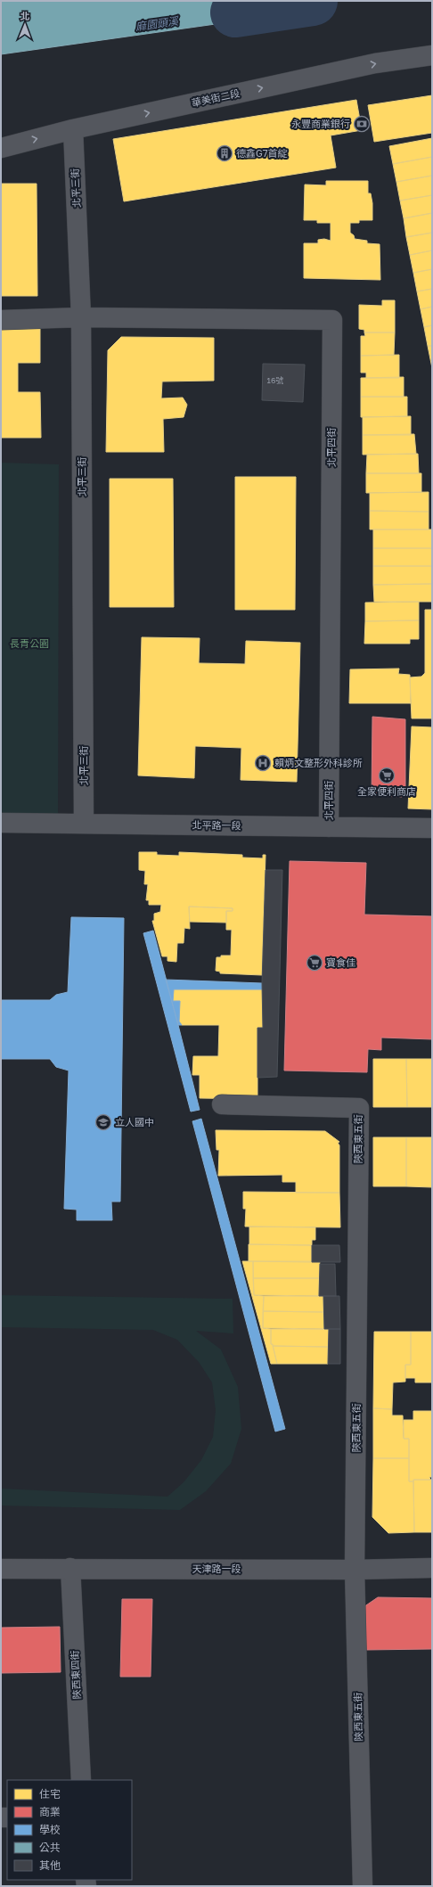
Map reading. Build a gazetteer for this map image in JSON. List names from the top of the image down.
{
  "streets": {
    "street": [
      "華美街二段",
      "北平三街",
      "北平四街",
      "北平路一段",
      "陝西東五街",
      "天津路一段",
      "陜西東四街"
    ]
  },
  "crossings": [
    ["華美街二段", "北平三街"],
    ["北平三街", "北平四街"],
    ["北平三街", "北平路一段"],
    ["北平四街", "北平路一段"],
    ["陝西東五街", "天津路一段"],
    ["天津路一段", "陜西東四街"]
  ],
  "one_way": ["華美街二段"],
  "water": ["麻園頭溪"],
  "parks": ["長青公園"],
  "places": {
    "bank": ["永豐商業銀行"],
    "building": ["德鑫G7首綻"],
    "hospital": ["賴炳文整形外科診所"],
    "supermarket": ["全家便利商店", "寶食佳"],
    "school or university": ["立人國中"]
  },
  "house_numbers": ["16號"],
  "legend": [
    "住宅",
    "商業",
    "學校",
    "公共",
    "其他"
  ],
  "north": "top"
}
